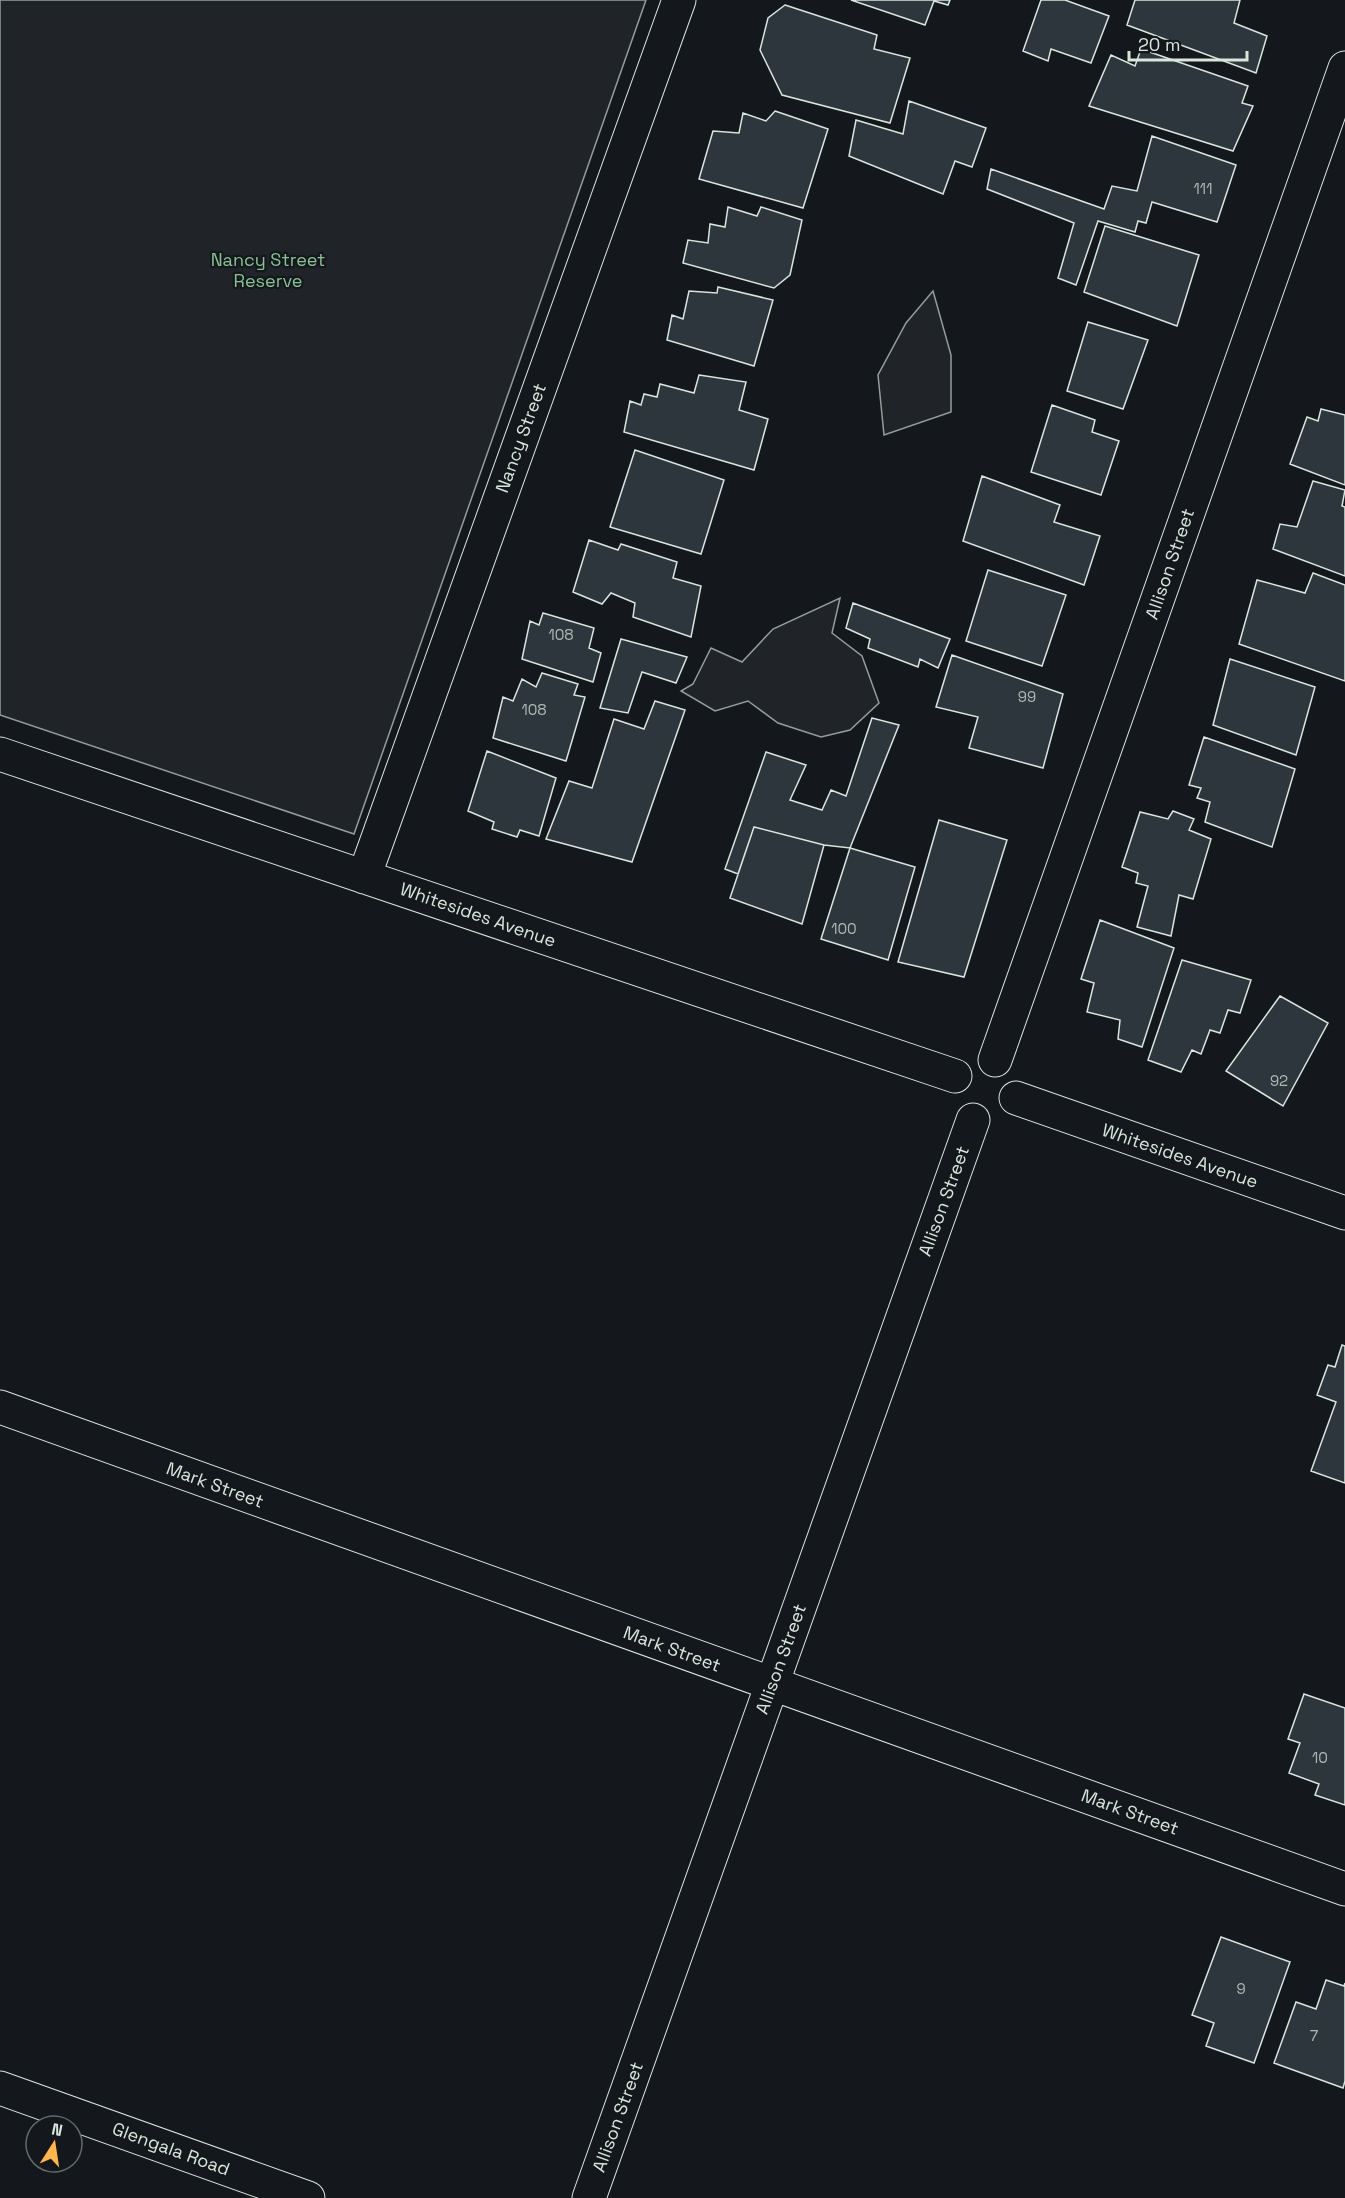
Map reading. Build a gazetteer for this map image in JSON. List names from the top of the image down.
{
  "streets": {
    "street": [
      "Nancy Street",
      "Allison Street",
      "Whitesides Avenue",
      "Mark Street",
      "Glengala Road"
    ]
  },
  "crossings": [
    ["Nancy Street", "Whitesides Avenue"],
    ["Allison Street", "Whitesides Avenue"],
    ["Allison Street", "Mark Street"]
  ],
  "parks": ["Nancy Street Reserve"],
  "house_numbers": [
    "111",
    "108",
    "99",
    "108",
    "100",
    "92",
    "10",
    "9",
    "7"
  ],
  "scale_bar": "20 m",
  "north": "top"
}
